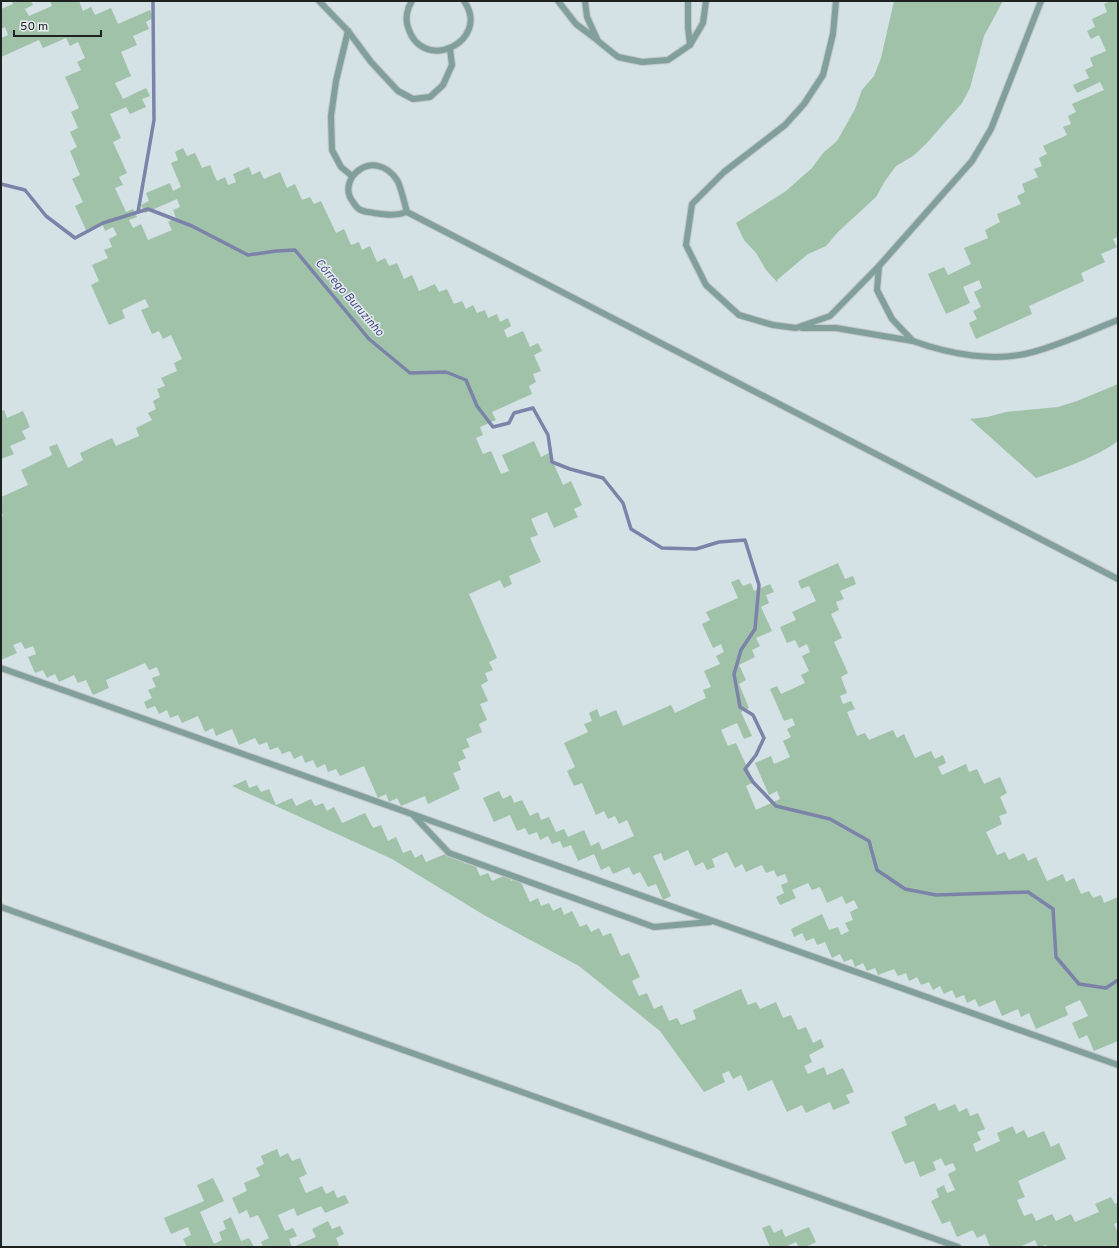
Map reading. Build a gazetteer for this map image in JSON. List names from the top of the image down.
{
  "water": ["Córrego Buruzinho"],
  "scale_bar": "50 m"
}
